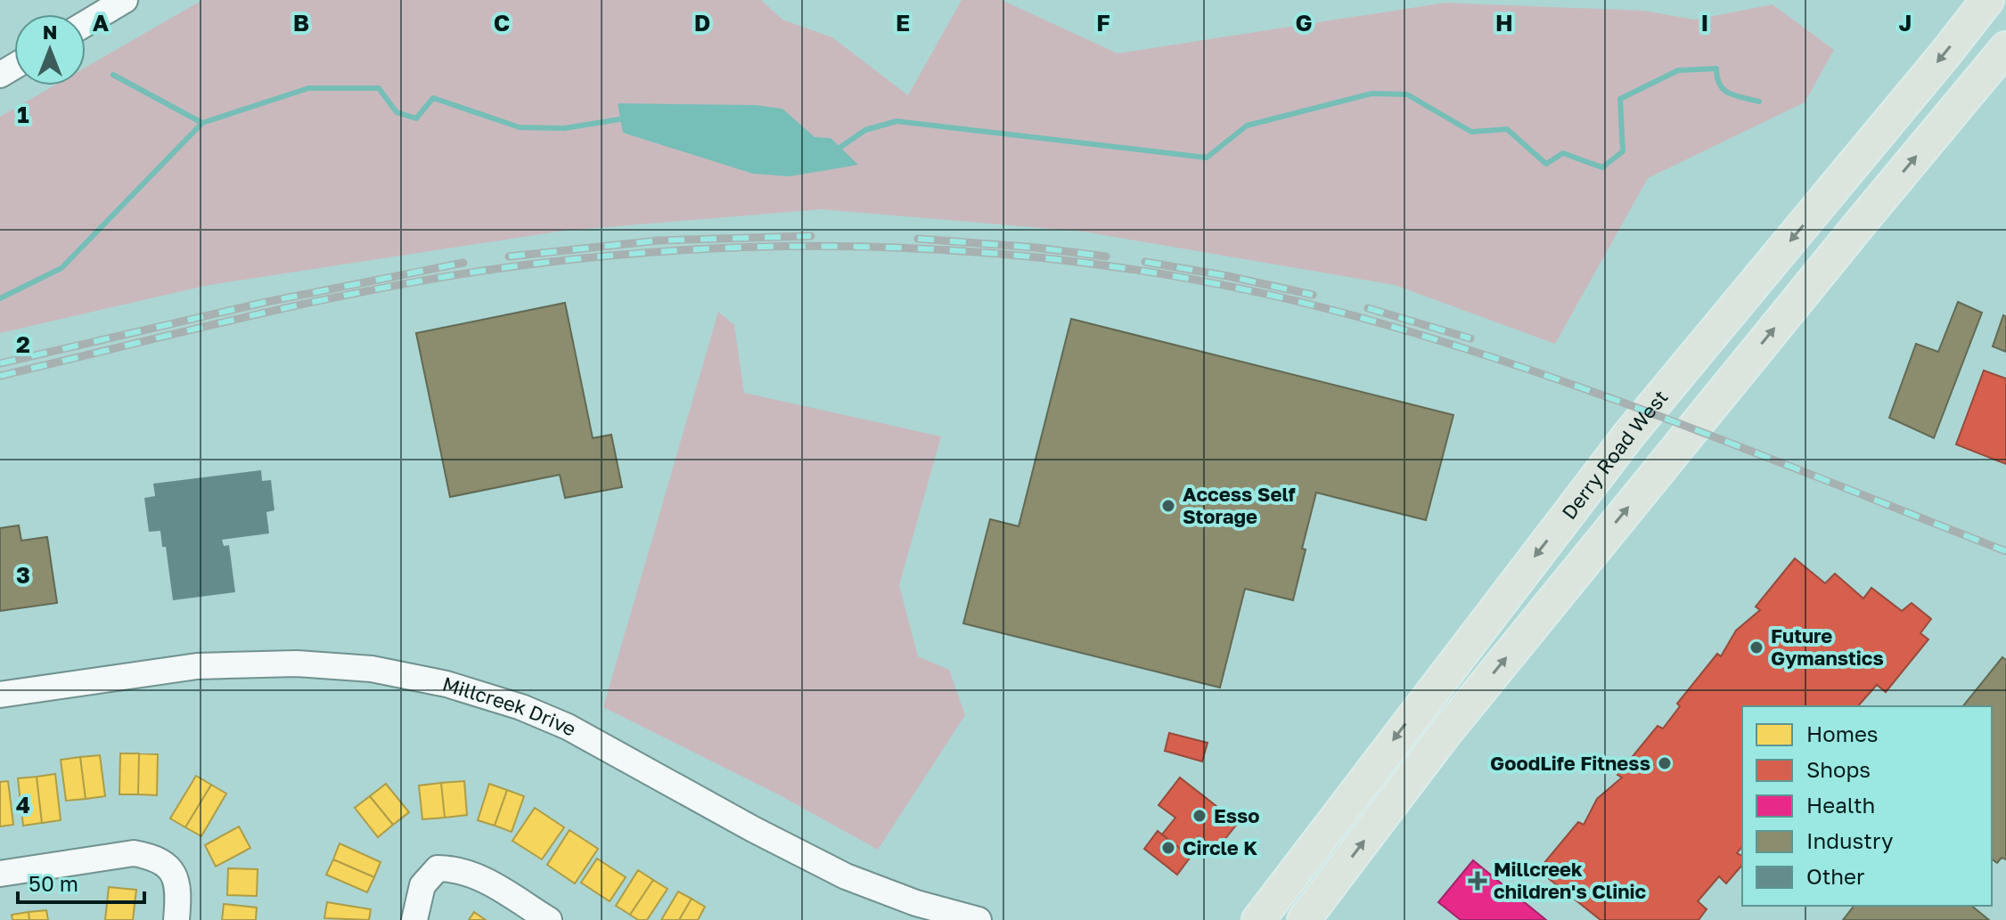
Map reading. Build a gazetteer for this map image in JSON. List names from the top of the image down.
{
  "streets": {
    "main road": ["Derry Road West"],
    "street": ["Millcreek Drive"]
  },
  "places": {
    "other": [
      "Access Self Storage",
      "Future Gymanstics",
      "GoodLife Fitness",
      "Esso",
      "Circle K"
    ],
    "health": ["Millcreek children's Clinic"]
  },
  "legend": [
    "Homes",
    "Shops",
    "Health",
    "Industry",
    "Other"
  ],
  "scale_bar": "50 m",
  "north": "top",
  "grid": {
    "columns": [
      "A",
      "B",
      "C",
      "D",
      "E",
      "F",
      "G",
      "H",
      "I",
      "J"
    ],
    "rows": [
      "1",
      "2",
      "3",
      "4"
    ]
  }
}
